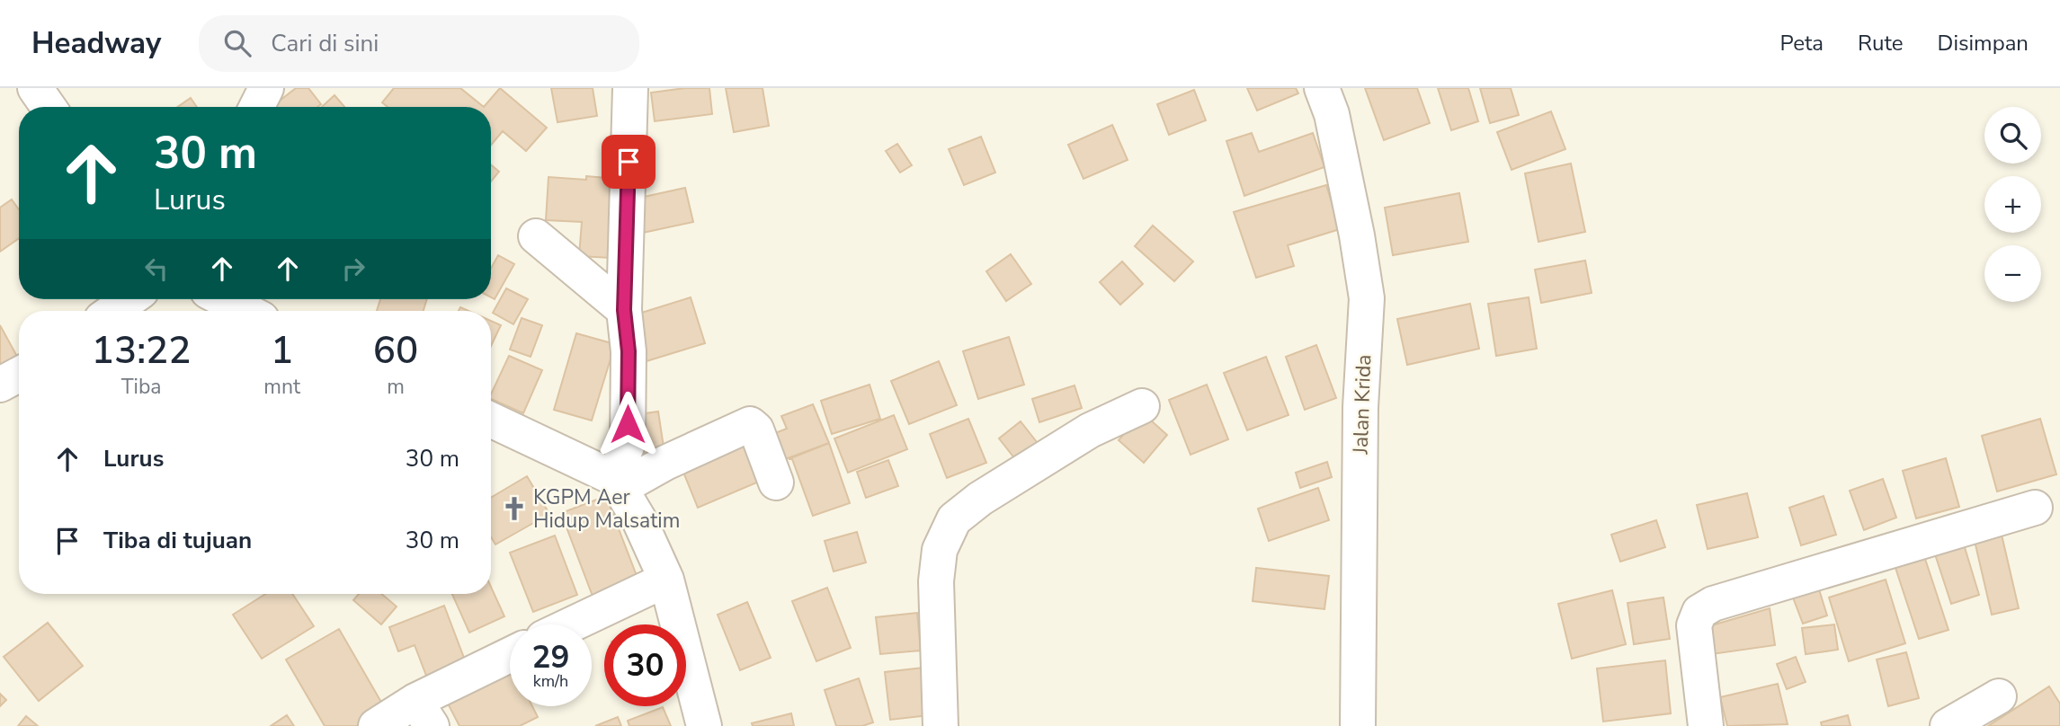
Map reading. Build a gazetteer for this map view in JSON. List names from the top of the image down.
{
  "streets": {
    "street": ["Jalan Krida"]
  },
  "places": {
    "church": ["KGPM Aer Hidup Malsatim"]
  },
  "page": {
    "header": "Headway",
    "search": "Cari di sini",
    "nav": ["Peta", "Rute", "Disimpan"],
    "map_buttons": ["+", "−"],
    "turn": ["30 m", "Lurus"],
    "eta": [
      "13:22",
      "Tiba",
      "1",
      "mnt",
      "60",
      "m"
    ],
    "list": [
      {
        "name": "Lurus",
        "value": "30 m"
      },
      {
        "name": "Tiba di tujuan",
        "value": "30 m"
      }
    ],
    "speed": "29 km/h",
    "limit": "30"
  }
}
